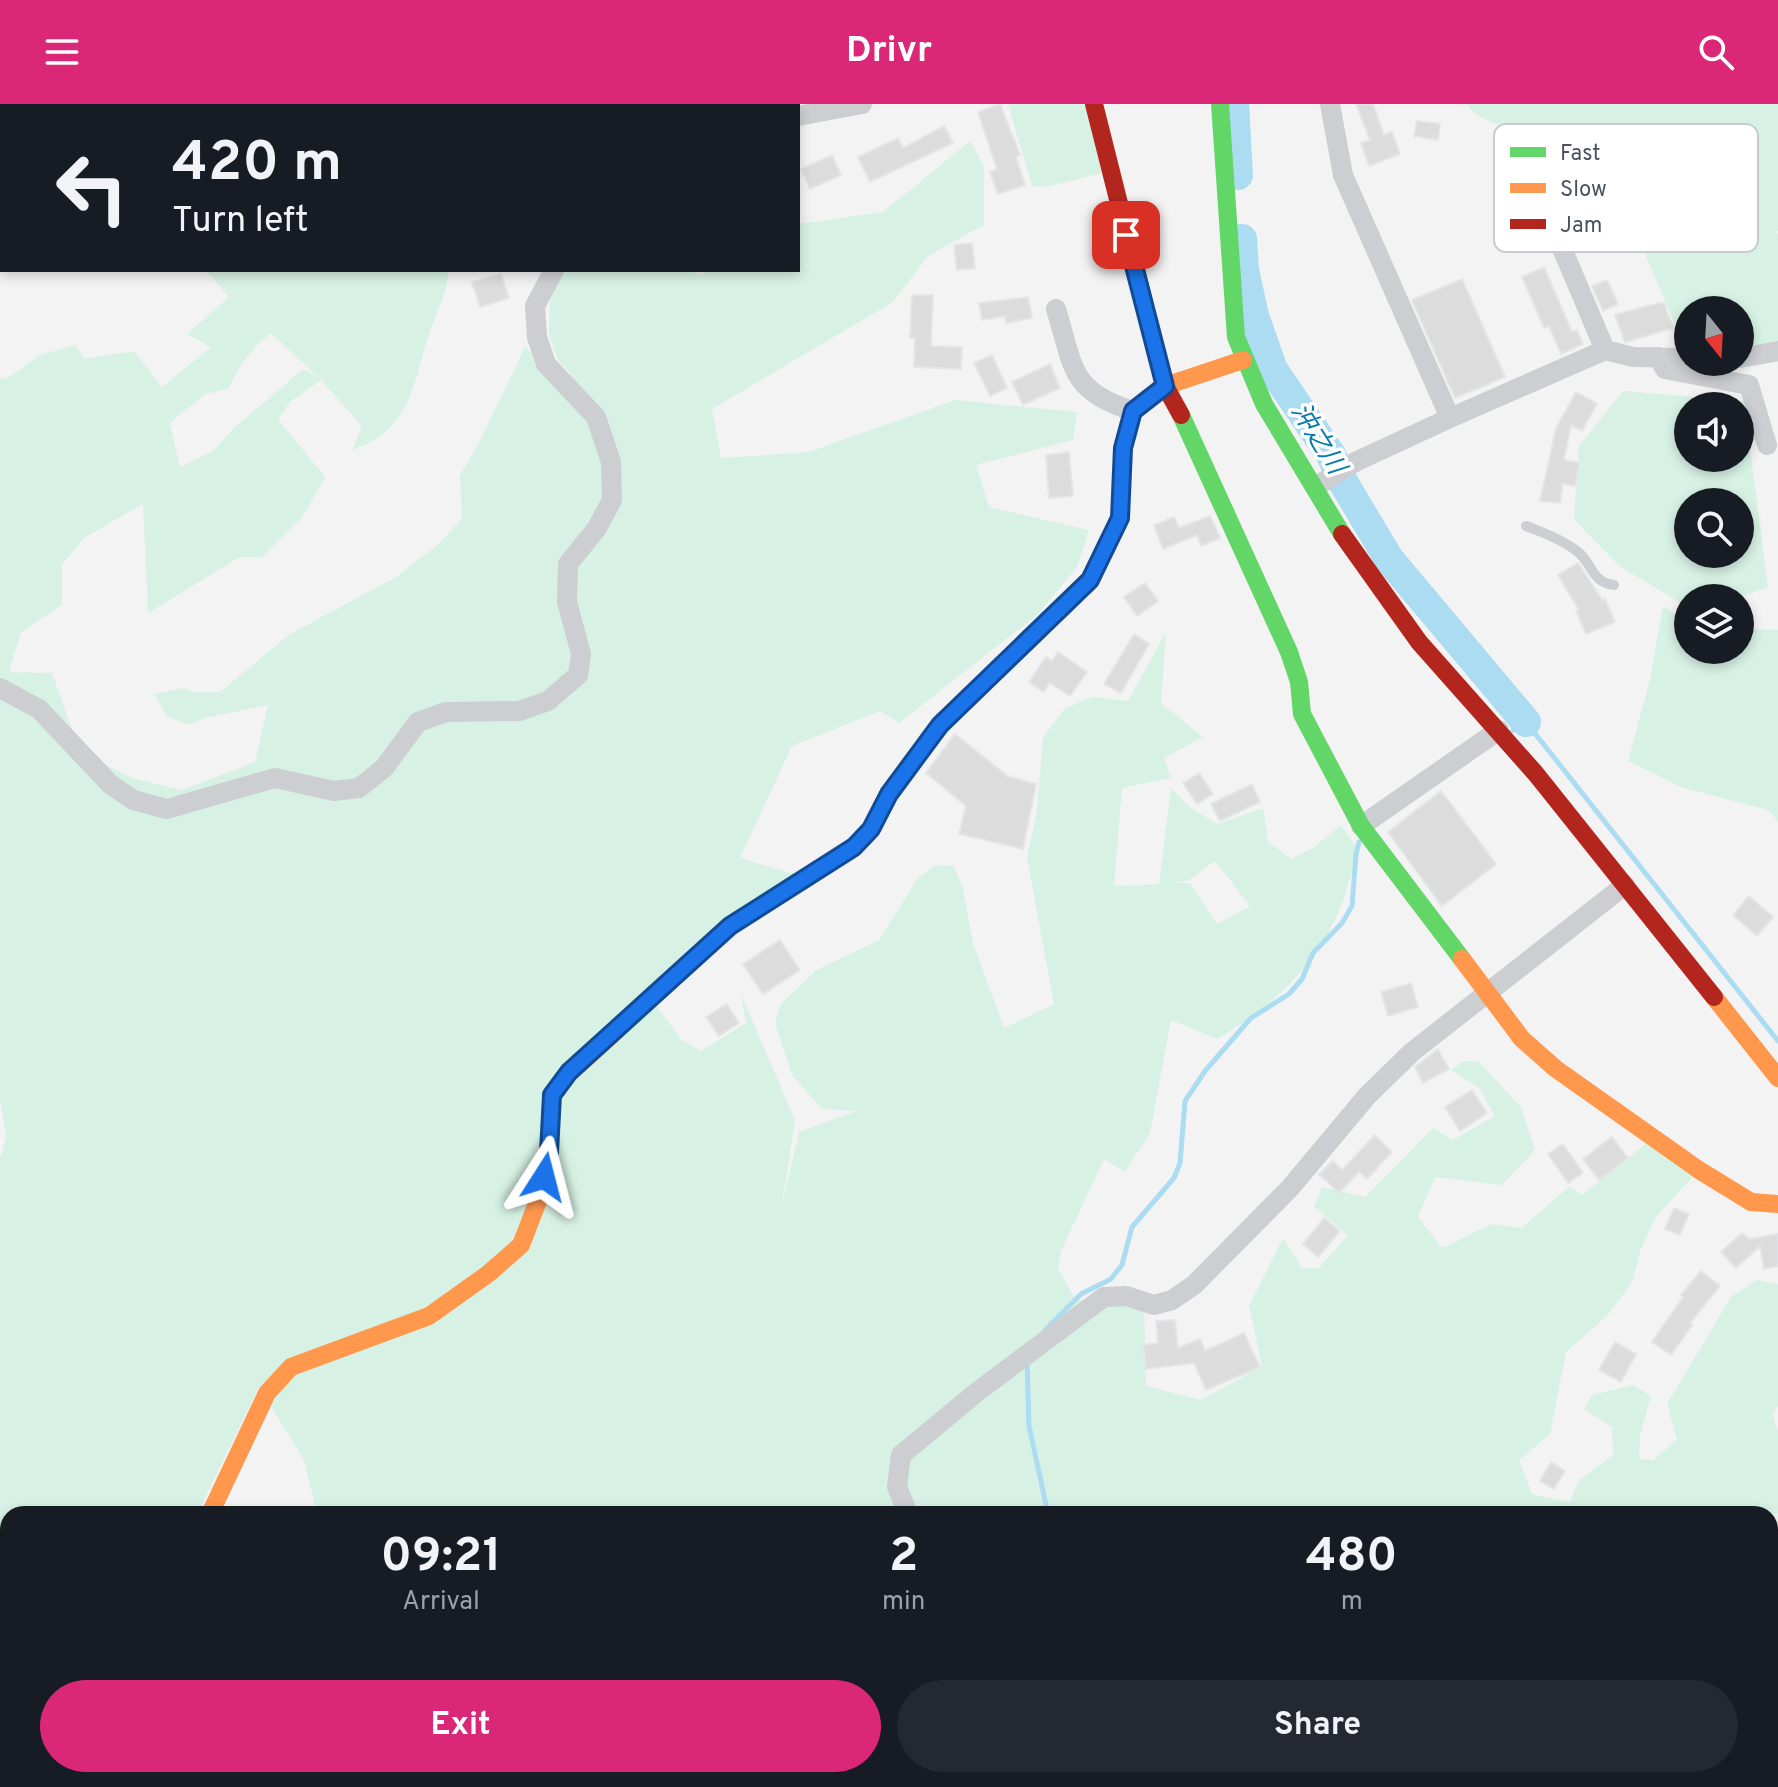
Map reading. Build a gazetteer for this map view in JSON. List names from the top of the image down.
{
  "water": ["沖之川"],
  "legend": ["Fast", "Slow", "Jam"],
  "north": "bottom",
  "page": {
    "header": "Drivr",
    "turn": ["420 m", "Turn left"],
    "eta": [
      "09:21",
      "Arrival",
      "2",
      "min",
      "480",
      "m"
    ],
    "buttons": ["Exit", "Share"]
  }
}
